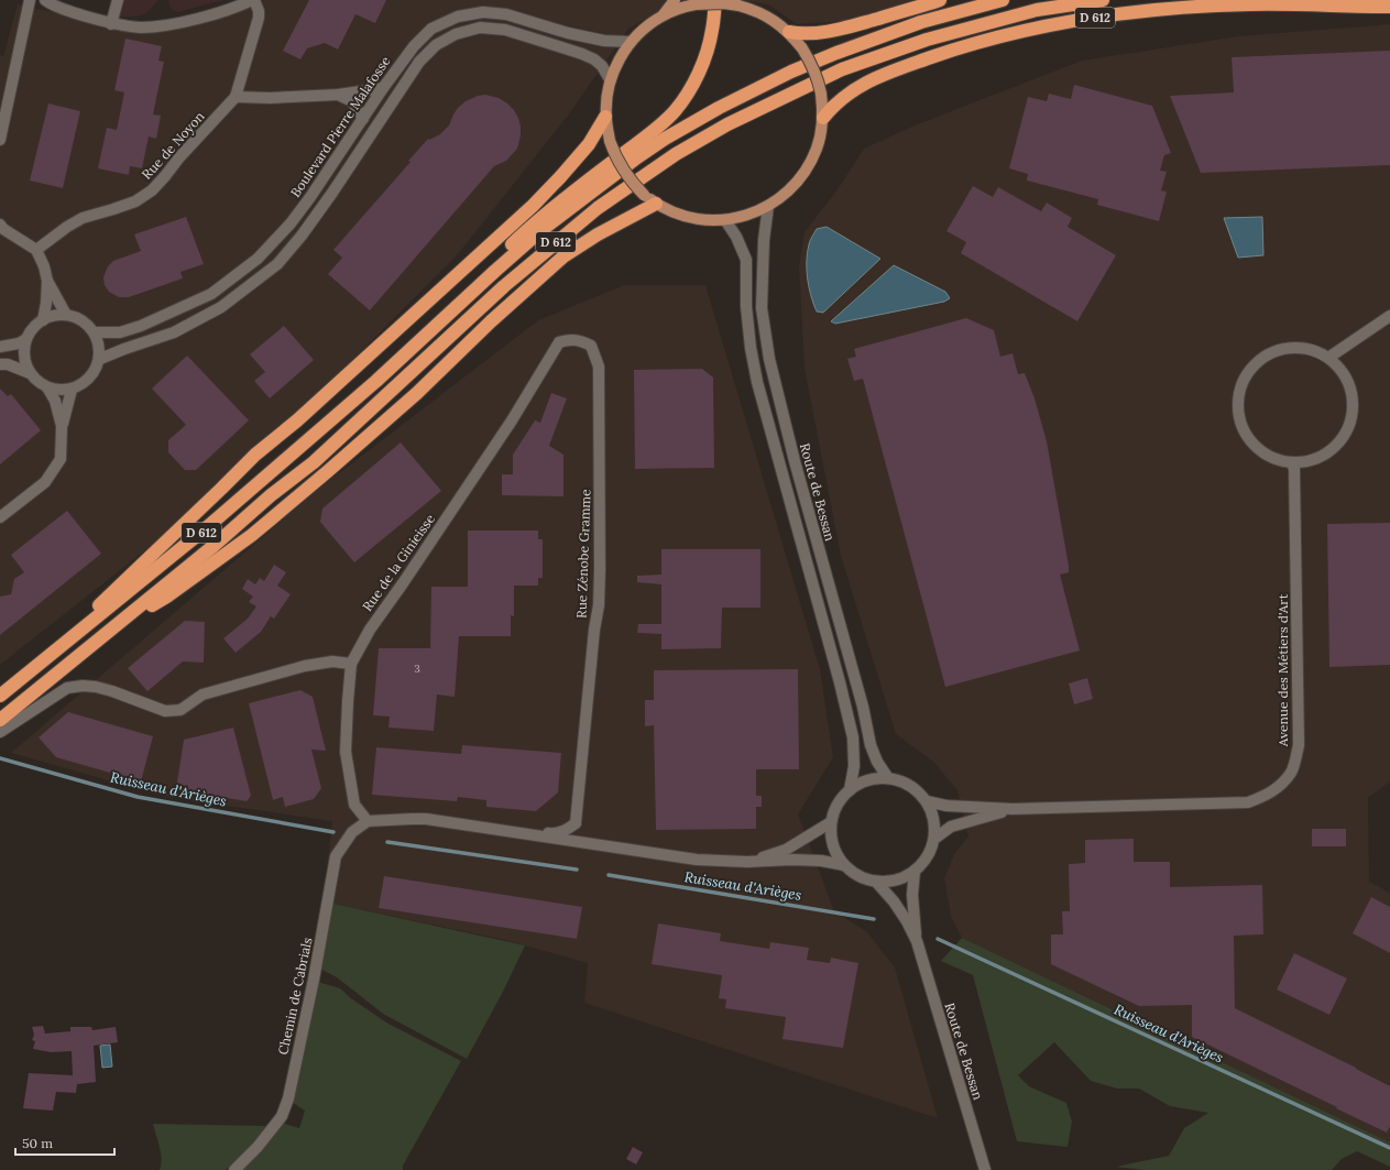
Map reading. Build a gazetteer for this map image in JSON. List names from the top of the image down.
{
  "streets": {
    "highway": ["D 612"],
    "street": [
      "Boulevard Pierre Malafosse",
      "Rue de Noyon",
      "Route de Bessan",
      "Rue Zénobe Gramme",
      "Rue de la Ginieisse",
      "Avenue des Métiers d'Art",
      "Chemin de Cabrials"
    ]
  },
  "crossings": [
    ["Route de Bessan", "Avenue des Métiers d'Art"],
    ["Rue Zénobe Gramme", "Rue de la Ginieisse"],
    ["Rue de la Ginieisse", "Chemin de Cabrials"]
  ],
  "water": ["Ruisseau d'Arièges"],
  "house_numbers": ["3"],
  "scale_bar": "50 m"
}
